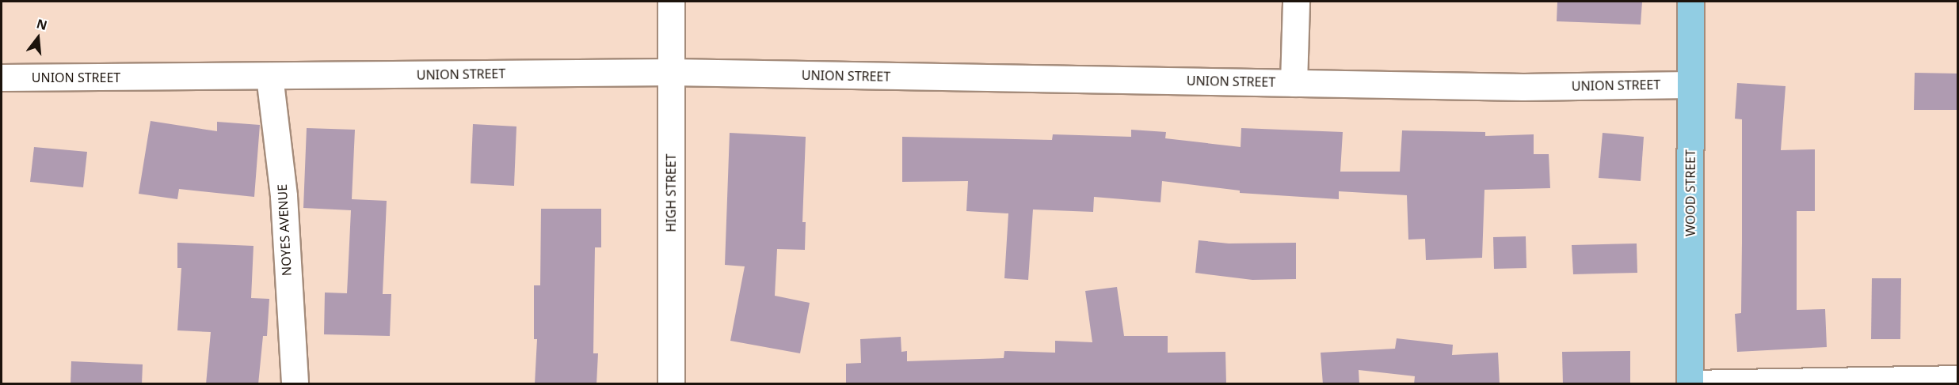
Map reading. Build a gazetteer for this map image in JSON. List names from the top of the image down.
{
  "streets": {
    "main road": ["WOOD STREET"],
    "street": ["UNION STREET", "HIGH STREET", "NOYES AVENUE"]
  },
  "crossings": [
    ["UNION STREET", "HIGH STREET"],
    ["UNION STREET", "WOOD STREET"],
    ["UNION STREET", "NOYES AVENUE"]
  ],
  "north": "top"
}
